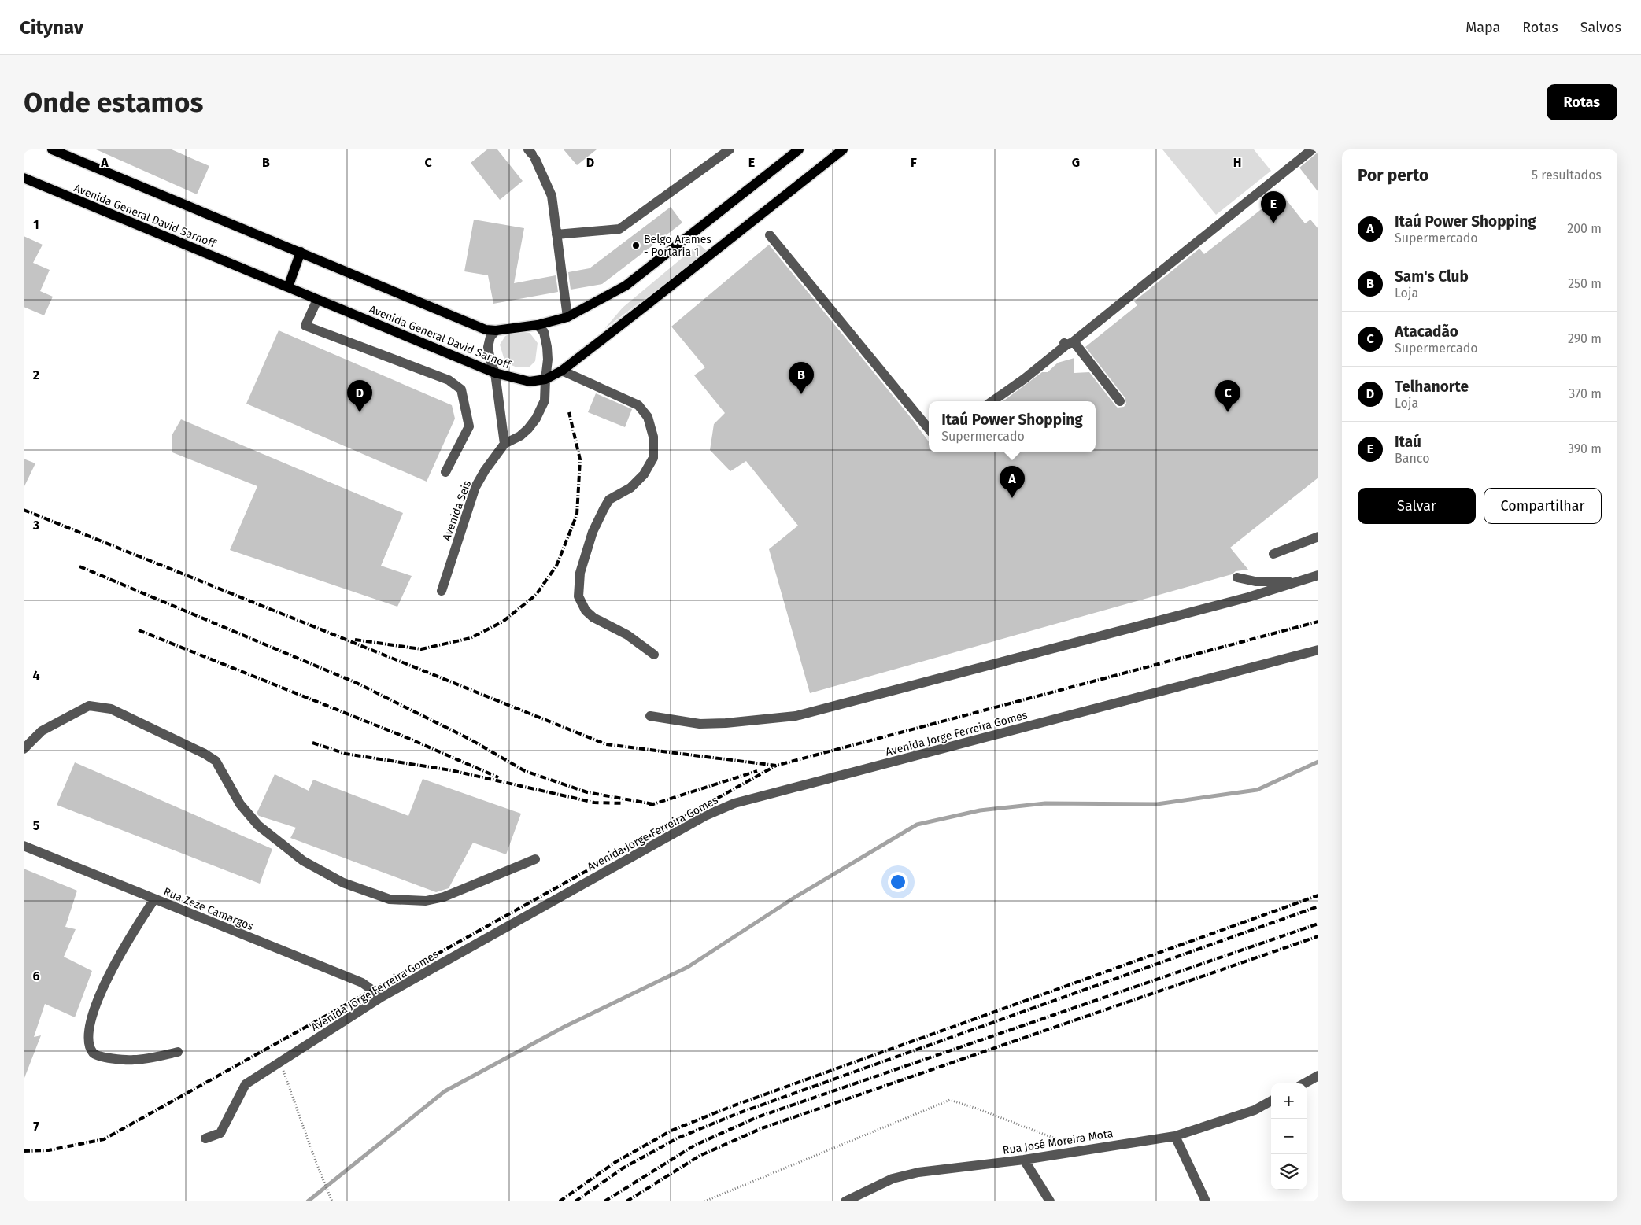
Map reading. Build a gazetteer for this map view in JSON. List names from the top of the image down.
{
  "streets": {
    "main road": ["Avenida General David Sarnoff"],
    "street": [
      "Avenida Seis",
      "Avenida Jorge Ferreira Gomes",
      "Rua Zeze Camargos",
      "Rua José Moreira Mota"
    ]
  },
  "crossings": [
    ["Avenida General David Sarnoff", "Avenida Seis"],
    ["Avenida Jorge Ferreira Gomes", "Rua Zeze Camargos"]
  ],
  "places": ["Belgo Arames - Portaria 1"],
  "page": {
    "header": "Citynav",
    "nav": ["Mapa", "Rotas", "Salvos"],
    "buttons": [
      "Rotas",
      ["Salvar", "Compartilhar"]
    ],
    "title": "Onde estamos",
    "heading": ["Por perto", "5 resultados"],
    "pins": [
      "E",
      "B",
      "C",
      "D",
      "A"
    ],
    "list": [
      {
        "mark": "A",
        "name": "Itaú Power Shopping",
        "note": "Supermercado",
        "value": "200 m"
      },
      {
        "mark": "B",
        "name": "Sam's Club",
        "note": "Loja",
        "value": "250 m"
      },
      {
        "mark": "C",
        "name": "Atacadão",
        "note": "Supermercado",
        "value": "290 m"
      },
      {
        "mark": "D",
        "name": "Telhanorte",
        "note": "Loja",
        "value": "370 m"
      },
      {
        "mark": "E",
        "name": "Itaú",
        "note": "Banco",
        "value": "390 m"
      }
    ],
    "popup": ["Itaú Power Shopping", "Supermercado"],
    "map_buttons": ["+", "−"]
  },
  "grid": {
    "columns": [
      "A",
      "B",
      "C",
      "D",
      "E",
      "F",
      "G",
      "H"
    ],
    "rows": [
      "1",
      "2",
      "3",
      "4",
      "5",
      "6",
      "7"
    ]
  }
}
